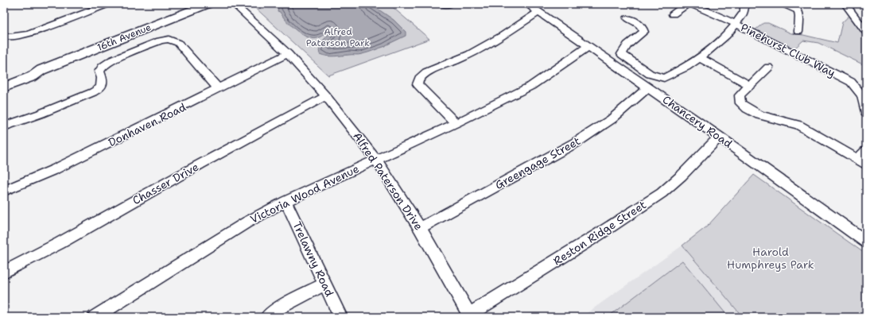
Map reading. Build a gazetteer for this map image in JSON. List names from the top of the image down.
{
  "streets": {
    "main road": ["16th Avenue"],
    "street": [
      "Pinehurst Club Way",
      "Chancery Road",
      "Donhaven Road",
      "Greengage Street",
      "Alfred Paterson Drive",
      "Chasser Drive",
      "Victoria Wood Avenue",
      "Reston Ridge Street",
      "Trelawny Road"
    ]
  },
  "crossings": [
    ["Chancery Road", "Greengage Street"],
    ["Chancery Road", "Victoria Wood Avenue"],
    ["Chancery Road", "Reston Ridge Street"],
    ["Donhaven Road", "Alfred Paterson Drive"],
    ["Greengage Street", "Alfred Paterson Drive"],
    ["Alfred Paterson Drive", "Chasser Drive"],
    ["Alfred Paterson Drive", "Victoria Wood Avenue"],
    ["Alfred Paterson Drive", "Reston Ridge Street"],
    ["Victoria Wood Avenue", "Trelawny Road"]
  ],
  "parks": ["Alfred Paterson Park", "Harold Humphreys Park"]
}
